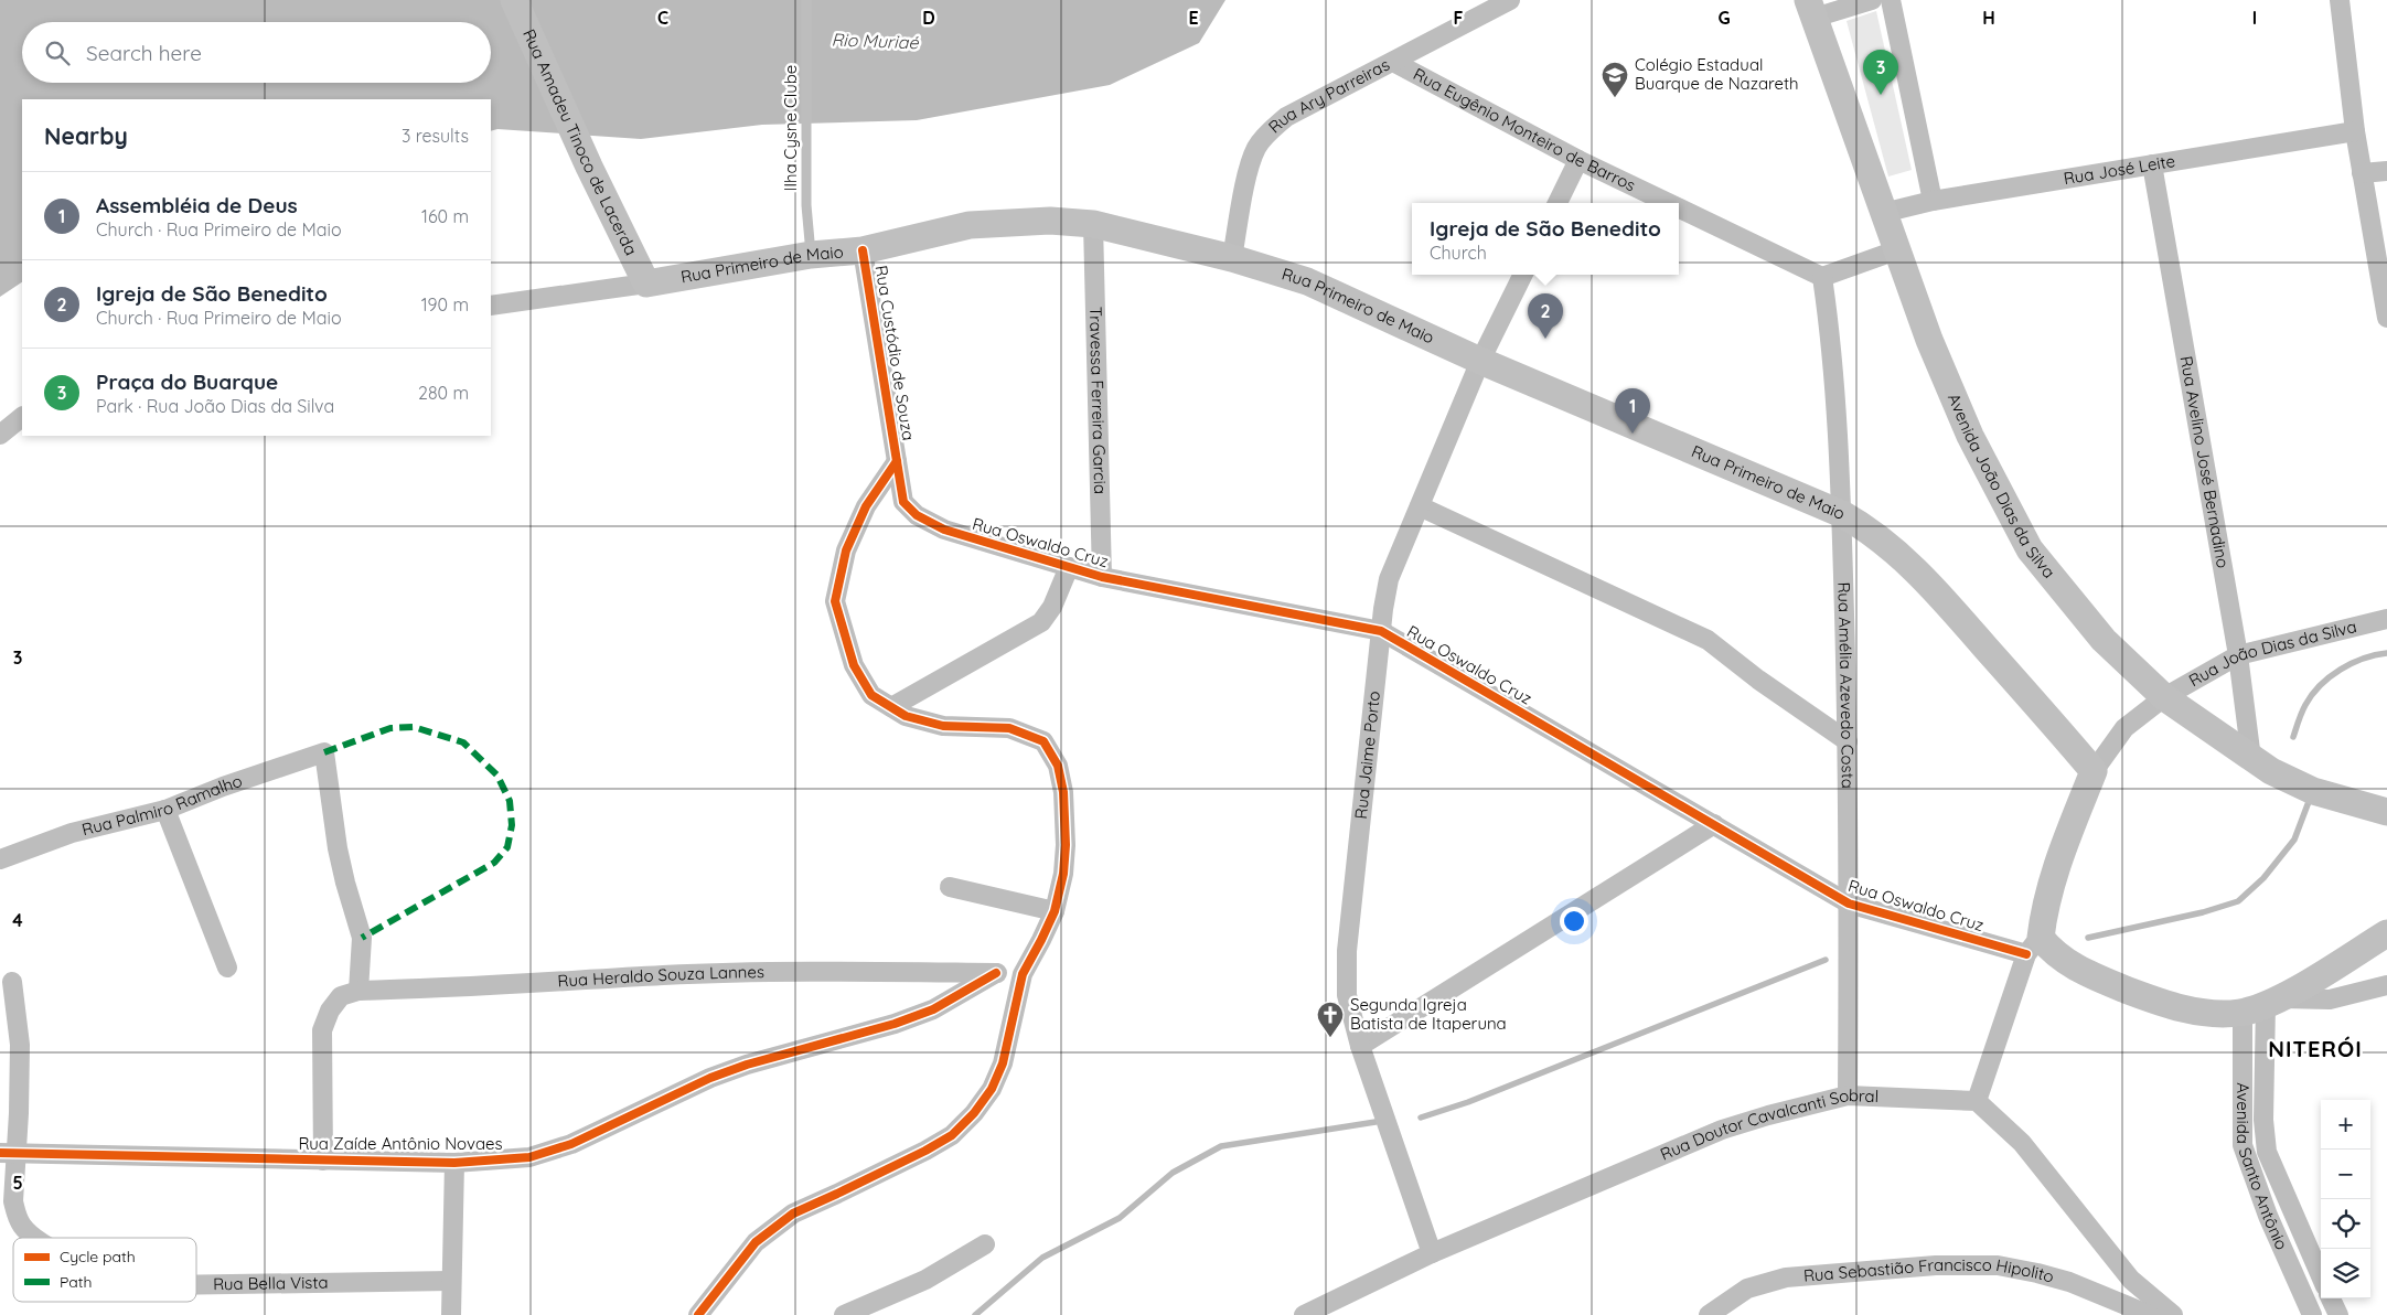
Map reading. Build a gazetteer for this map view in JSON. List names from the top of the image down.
{
  "streets": {
    "main road": ["Rua Amadeu Tinoco de Lacerda", "Rua Primeiro de Maio", "Avenida João Dias da Silva"],
    "street": [
      "Rua Ary Parreiras",
      "Rua Eugênio Monteiro de Barros",
      "Rua José Leite",
      "Rua Custódio de Souza",
      "Travessa Ferreira Garcia",
      "Rua Avelino José Bernadino",
      "Rua Oswaldo Cruz",
      "Rua João Dias da Silva",
      "Rua Amélia Azevedo Costa",
      "Rua Jaime Porto",
      "Rua Palmiro Ramalho",
      "Rua Heraldo Souza Lannes",
      "Rua Doutor Cavalcanti Sobral",
      "Rua Zaíde Antônio Novaes",
      "Avenida Santo Antônio",
      "Rua Sebastião Francisco Hipolito",
      "Rua Bella Vista"
    ],
    "lane": ["Ilha Cysne Clube"]
  },
  "crossings": [
    ["Rua Ary Parreiras", "Rua Eugênio Monteiro de Barros"],
    ["Rua Ary Parreiras", "Rua Primeiro de Maio"],
    ["Ilha Cysne Clube", "Rua Primeiro de Maio"],
    ["Rua Eugênio Monteiro de Barros", "Rua Amélia Azevedo Costa"],
    ["Rua Amadeu Tinoco de Lacerda", "Rua Primeiro de Maio"],
    ["Rua José Leite", "Rua Avelino José Bernadino"],
    ["Rua José Leite", "Avenida João Dias da Silva"],
    ["Rua Primeiro de Maio", "Rua Custódio de Souza"],
    ["Rua Primeiro de Maio", "Travessa Ferreira Garcia"],
    ["Rua Primeiro de Maio", "Rua João Dias da Silva"],
    ["Rua Primeiro de Maio", "Rua Amélia Azevedo Costa"],
    ["Rua Primeiro de Maio", "Rua Jaime Porto"],
    ["Rua Custódio de Souza", "Rua Oswaldo Cruz"],
    ["Travessa Ferreira Garcia", "Rua Oswaldo Cruz"],
    ["Rua Avelino José Bernadino", "Avenida João Dias da Silva"],
    ["Rua Avelino José Bernadino", "Rua João Dias da Silva"],
    ["Avenida João Dias da Silva", "Rua João Dias da Silva"],
    ["Rua Oswaldo Cruz", "Rua Amélia Azevedo Costa"],
    ["Rua Oswaldo Cruz", "Rua Jaime Porto"],
    ["Rua Amélia Azevedo Costa", "Rua Doutor Cavalcanti Sobral"],
    ["Rua Jaime Porto", "Rua Doutor Cavalcanti Sobral"],
    ["Rua Palmiro Ramalho", "Rua Heraldo Souza Lannes"],
    ["Rua Heraldo Souza Lannes", "Rua Zaíde Antônio Novaes"],
    ["Rua Zaíde Antônio Novaes", "Rua Bella Vista"]
  ],
  "districts": ["NITERÓI"],
  "water": ["Rio Muriaé"],
  "places": {
    "school or university": ["Colégio Estadual Buarque de Nazareth"],
    "church": ["Segunda Igreja Batista de Itaperuna"]
  },
  "legend": ["Cycle path", "Path"],
  "page": {
    "search": "Search here",
    "pins": ["3", "2", "1"],
    "heading": ["Nearby", "3 results"],
    "list": [
      {
        "mark": "1",
        "name": "Assembléia de Deus",
        "note": "Church · Rua Primeiro de Maio",
        "value": "160 m"
      },
      {
        "mark": "2",
        "name": "Igreja de São Benedito",
        "note": "Church · Rua Primeiro de Maio",
        "value": "190 m"
      },
      {
        "mark": "3",
        "name": "Praça do Buarque",
        "note": "Park · Rua João Dias da Silva",
        "value": "280 m"
      }
    ],
    "popup": ["Igreja de São Benedito", "Church"],
    "map_buttons": ["+", "−"]
  },
  "grid": {
    "columns": [
      "C",
      "D",
      "E",
      "F",
      "G",
      "H",
      "I"
    ],
    "rows": ["3", "4", "5"]
  }
}
